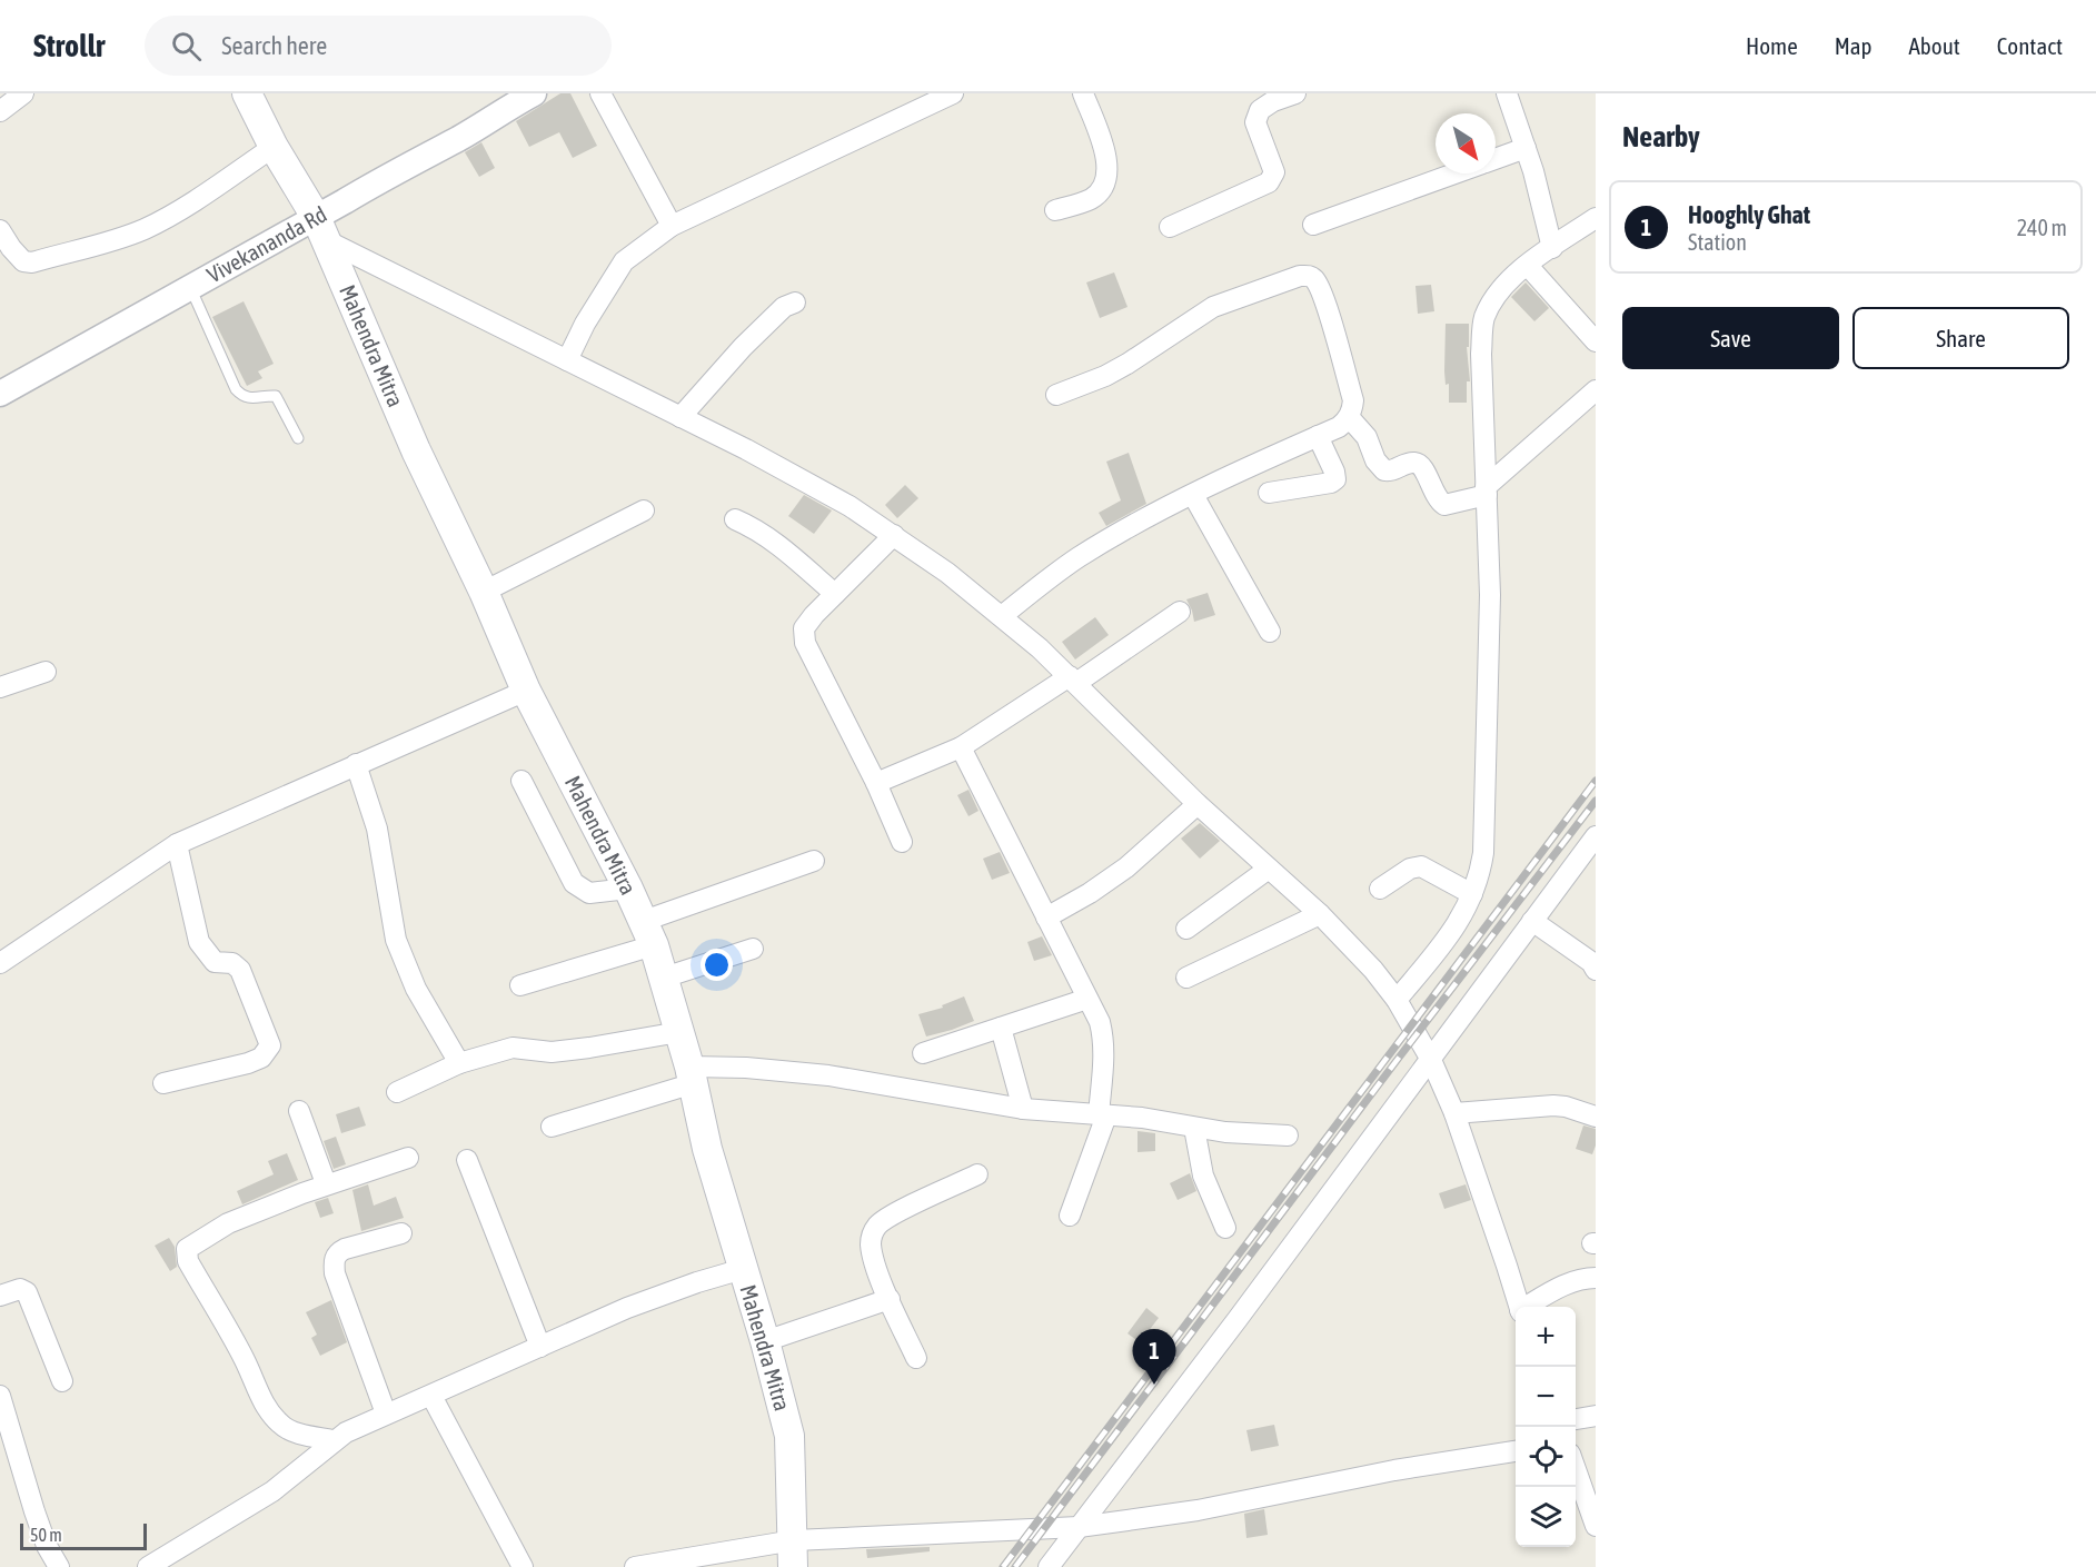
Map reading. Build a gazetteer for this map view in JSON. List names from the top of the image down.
{
  "streets": {
    "main road": ["Mahendra Mitra"],
    "street": ["Vivekananda Rd"]
  },
  "crossings": [
    ["Vivekananda Rd", "Mahendra Mitra"]
  ],
  "scale_bar": "50 m",
  "north": "bottom right",
  "page": {
    "header": "Strollr",
    "search": "Search here",
    "nav": [
      "Home",
      "Map",
      "About",
      "Contact"
    ],
    "heading": "Nearby",
    "list": [
      {
        "mark": "1",
        "name": "Hooghly Ghat",
        "note": "Station",
        "value": "240 m"
      }
    ],
    "buttons": ["Save", "Share"],
    "map_buttons": ["+", "−"],
    "pins": "1",
    "scale": "50 m"
  }
}
